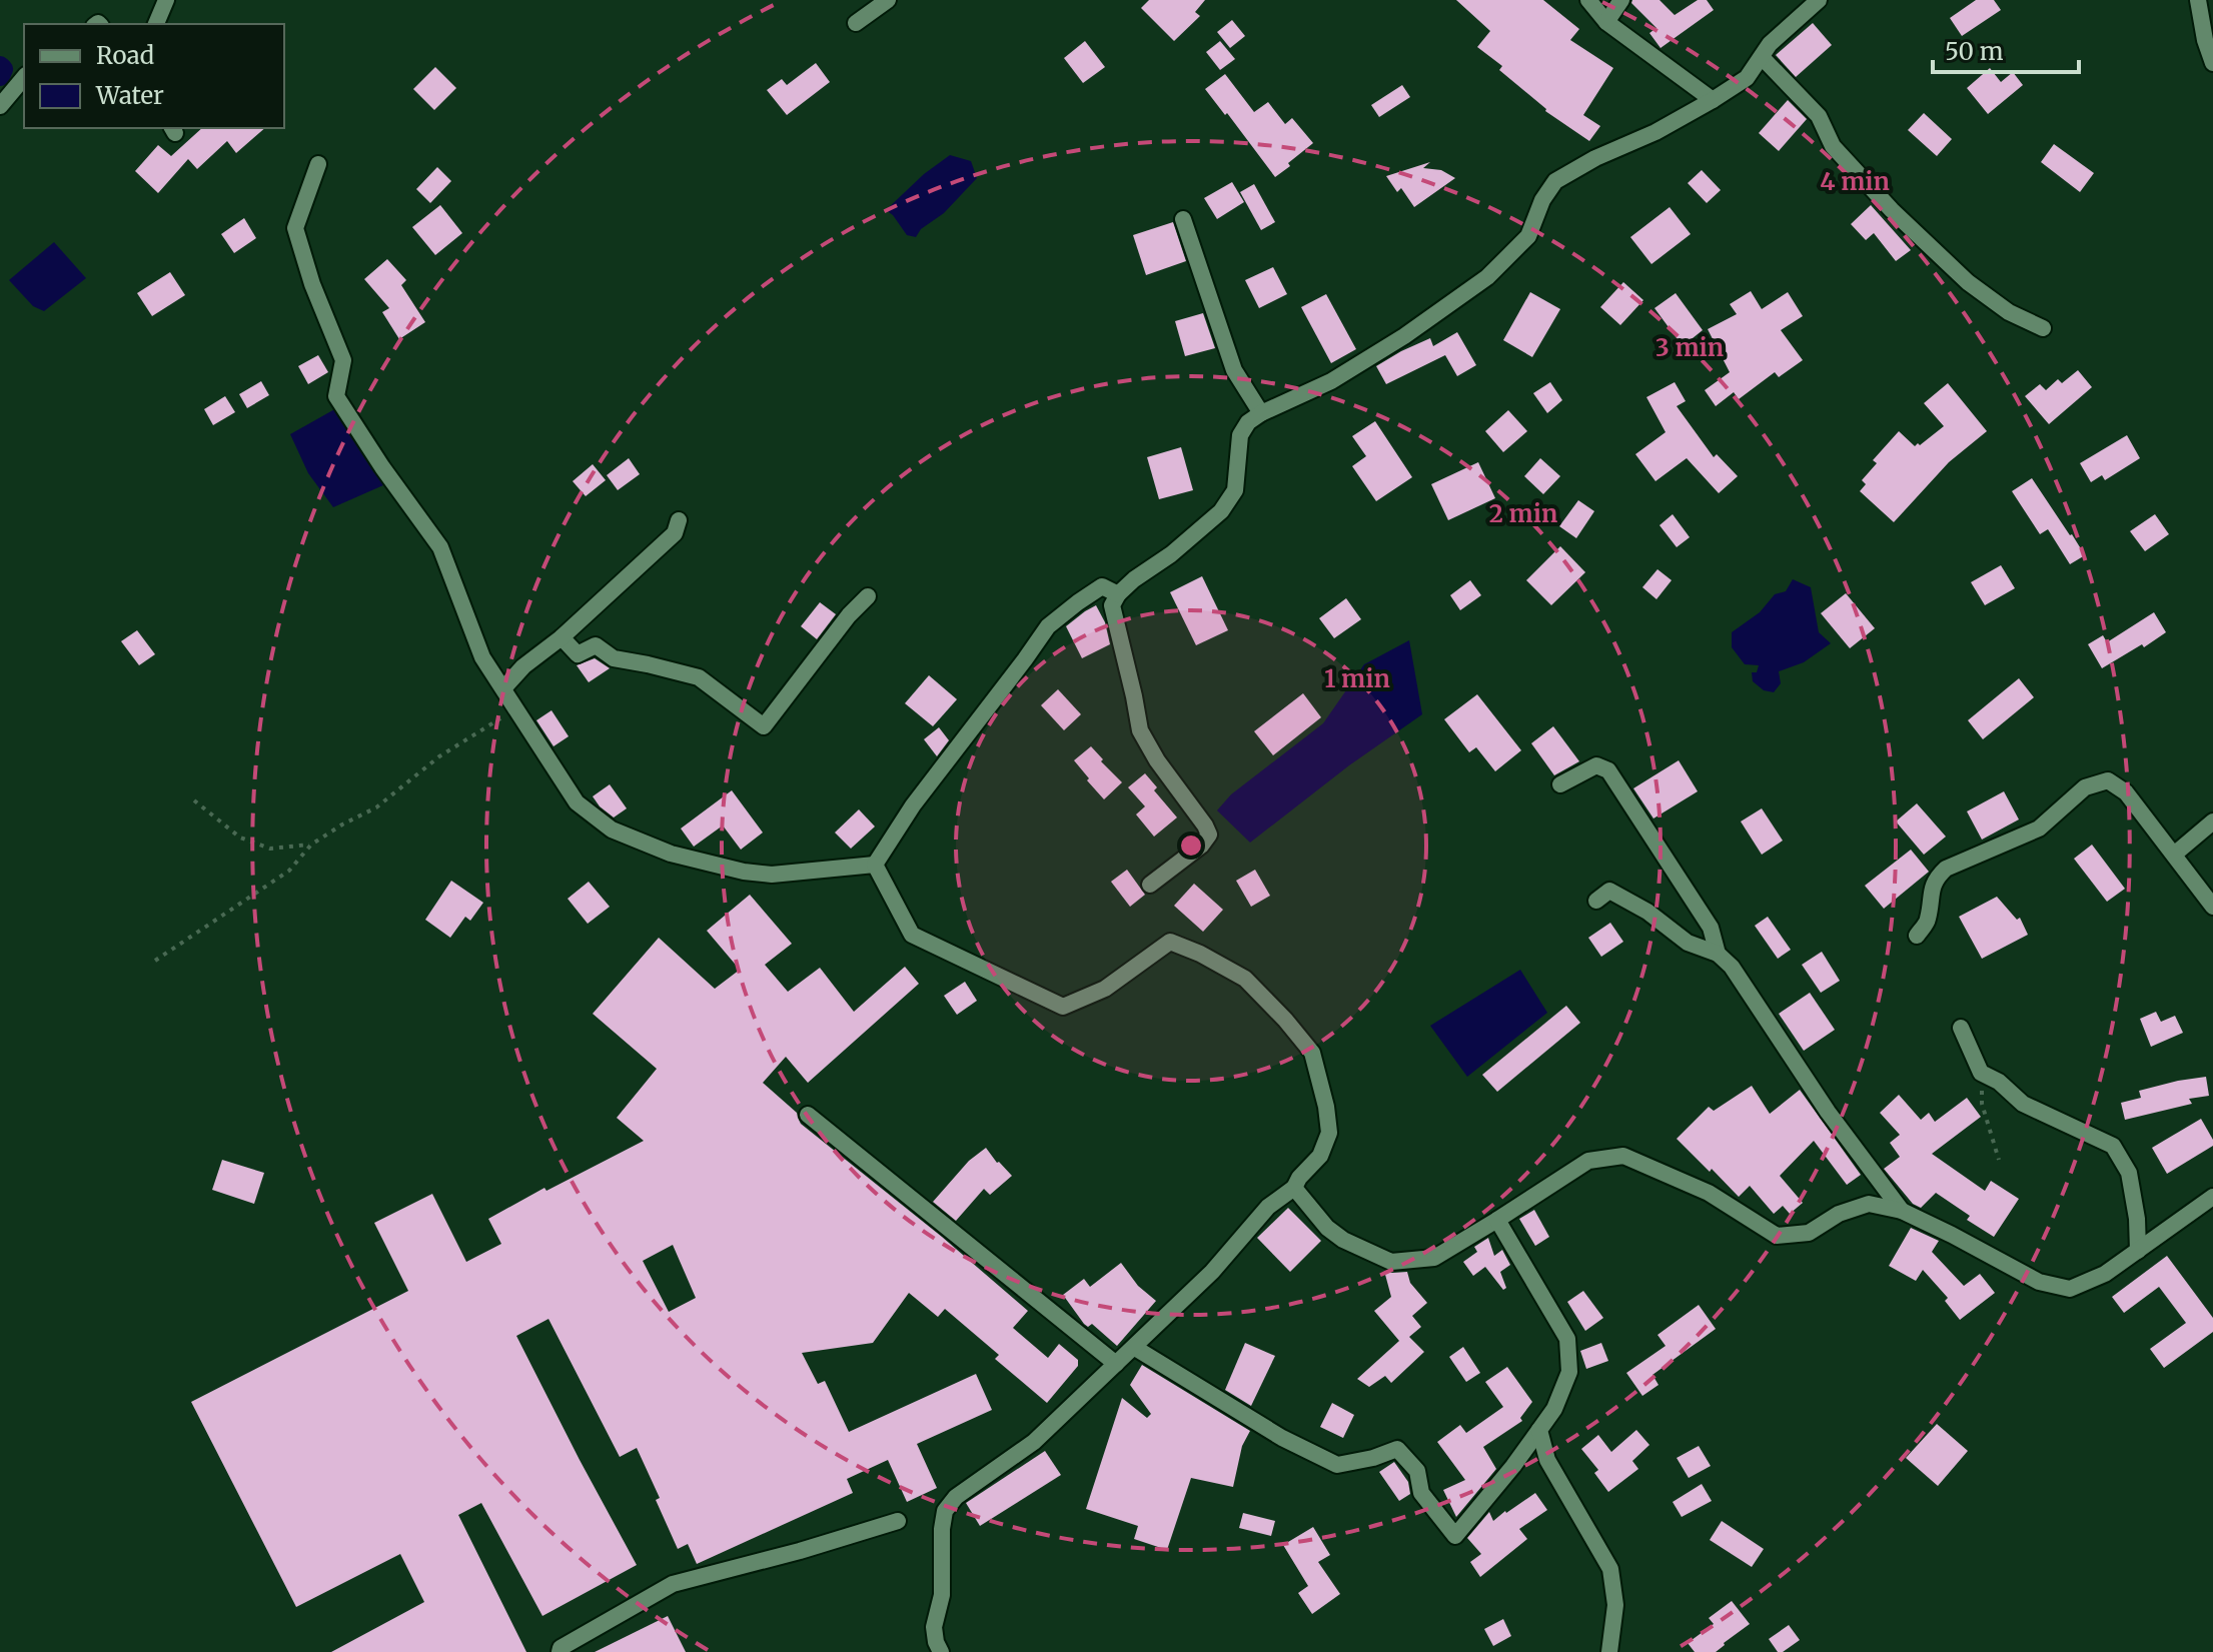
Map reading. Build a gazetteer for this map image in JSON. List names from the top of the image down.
{
  "legend": ["Road", "Water"],
  "scale_bar": "50 m",
  "rings": [
    "4 min",
    "3 min",
    "2 min",
    "1 min"
  ]
}
